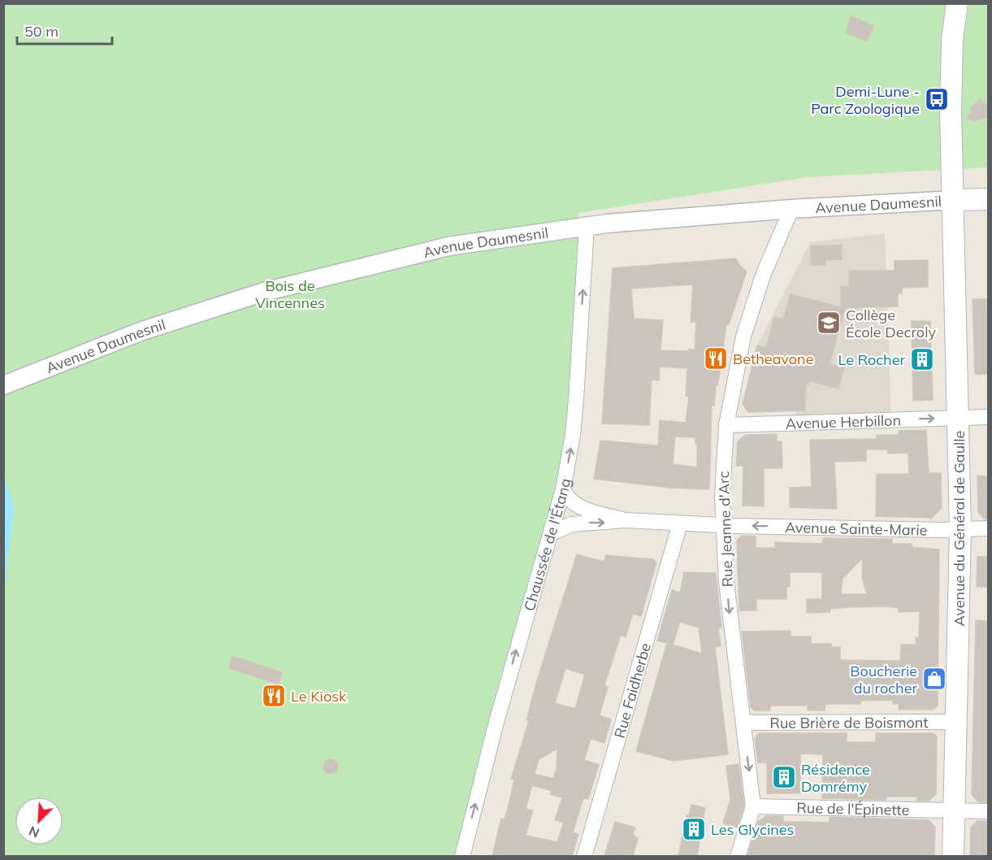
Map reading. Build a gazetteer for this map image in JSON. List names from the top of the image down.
{
  "streets": {
    "main road": ["Avenue Daumesnil", "Avenue du Général de Gaulle"],
    "street": [
      "Avenue Herbillon",
      "Avenue Sainte-Marie",
      "Rue Jeanne d'Arc",
      "Chaussée de l'Étang",
      "Rue Faidherbe",
      "Rue Brière de Boismont",
      "Rue de l'Épinette"
    ]
  },
  "crossings": [
    ["Avenue Daumesnil", "Avenue du Général de Gaulle"],
    ["Avenue Daumesnil", "Rue Jeanne d'Arc"],
    ["Avenue Daumesnil", "Chaussée de l'Étang"],
    ["Avenue Herbillon", "Avenue du Général de Gaulle"],
    ["Avenue Herbillon", "Rue Jeanne d'Arc"],
    ["Avenue Sainte-Marie", "Avenue du Général de Gaulle"],
    ["Avenue Sainte-Marie", "Rue Jeanne d'Arc"],
    ["Avenue Sainte-Marie", "Rue Faidherbe"],
    ["Avenue du Général de Gaulle", "Rue Brière de Boismont"],
    ["Avenue du Général de Gaulle", "Rue de l'Épinette"],
    ["Rue Jeanne d'Arc", "Rue Brière de Boismont"],
    ["Rue Jeanne d'Arc", "Rue de l'Épinette"]
  ],
  "one_way": [
    "Avenue Herbillon",
    "Avenue Sainte-Marie",
    "Rue Jeanne d'Arc",
    "Chaussée de l'Étang"
  ],
  "parks": ["Bois de Vincennes"],
  "places": {
    "bus stop": ["Demi-Lune - Parc Zoologique"],
    "school or university": ["Collège École Decroly"],
    "restaurant": ["Betheavone", "Le Kiosk"],
    "building": ["Le Rocher", "Résidence Domrémy", "Les Glycines"],
    "shop": ["Boucherie du rocher"]
  },
  "scale_bar": "50 m",
  "north": "bottom left"
}
